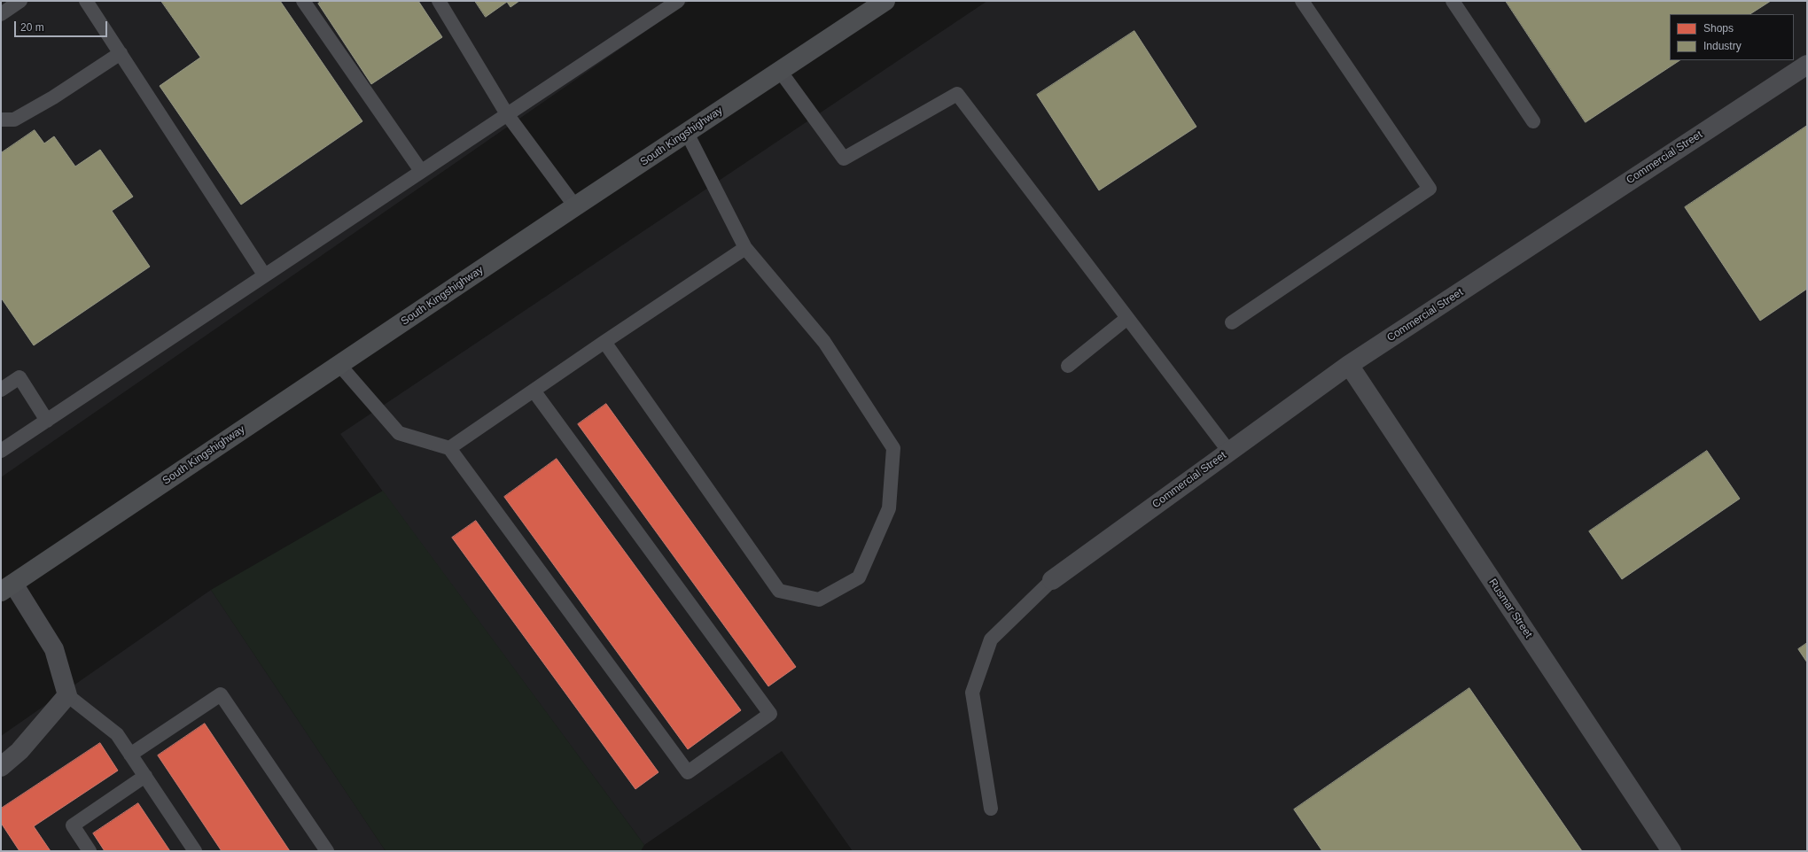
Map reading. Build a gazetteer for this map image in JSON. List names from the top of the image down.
{
  "streets": {
    "main road": ["South Kingshighway"],
    "street": ["Commercial Street", "Rusmar Street"]
  },
  "crossings": [
    ["Commercial Street", "Rusmar Street"]
  ],
  "legend": ["Shops", "Industry"],
  "scale_bar": "20 m"
}
